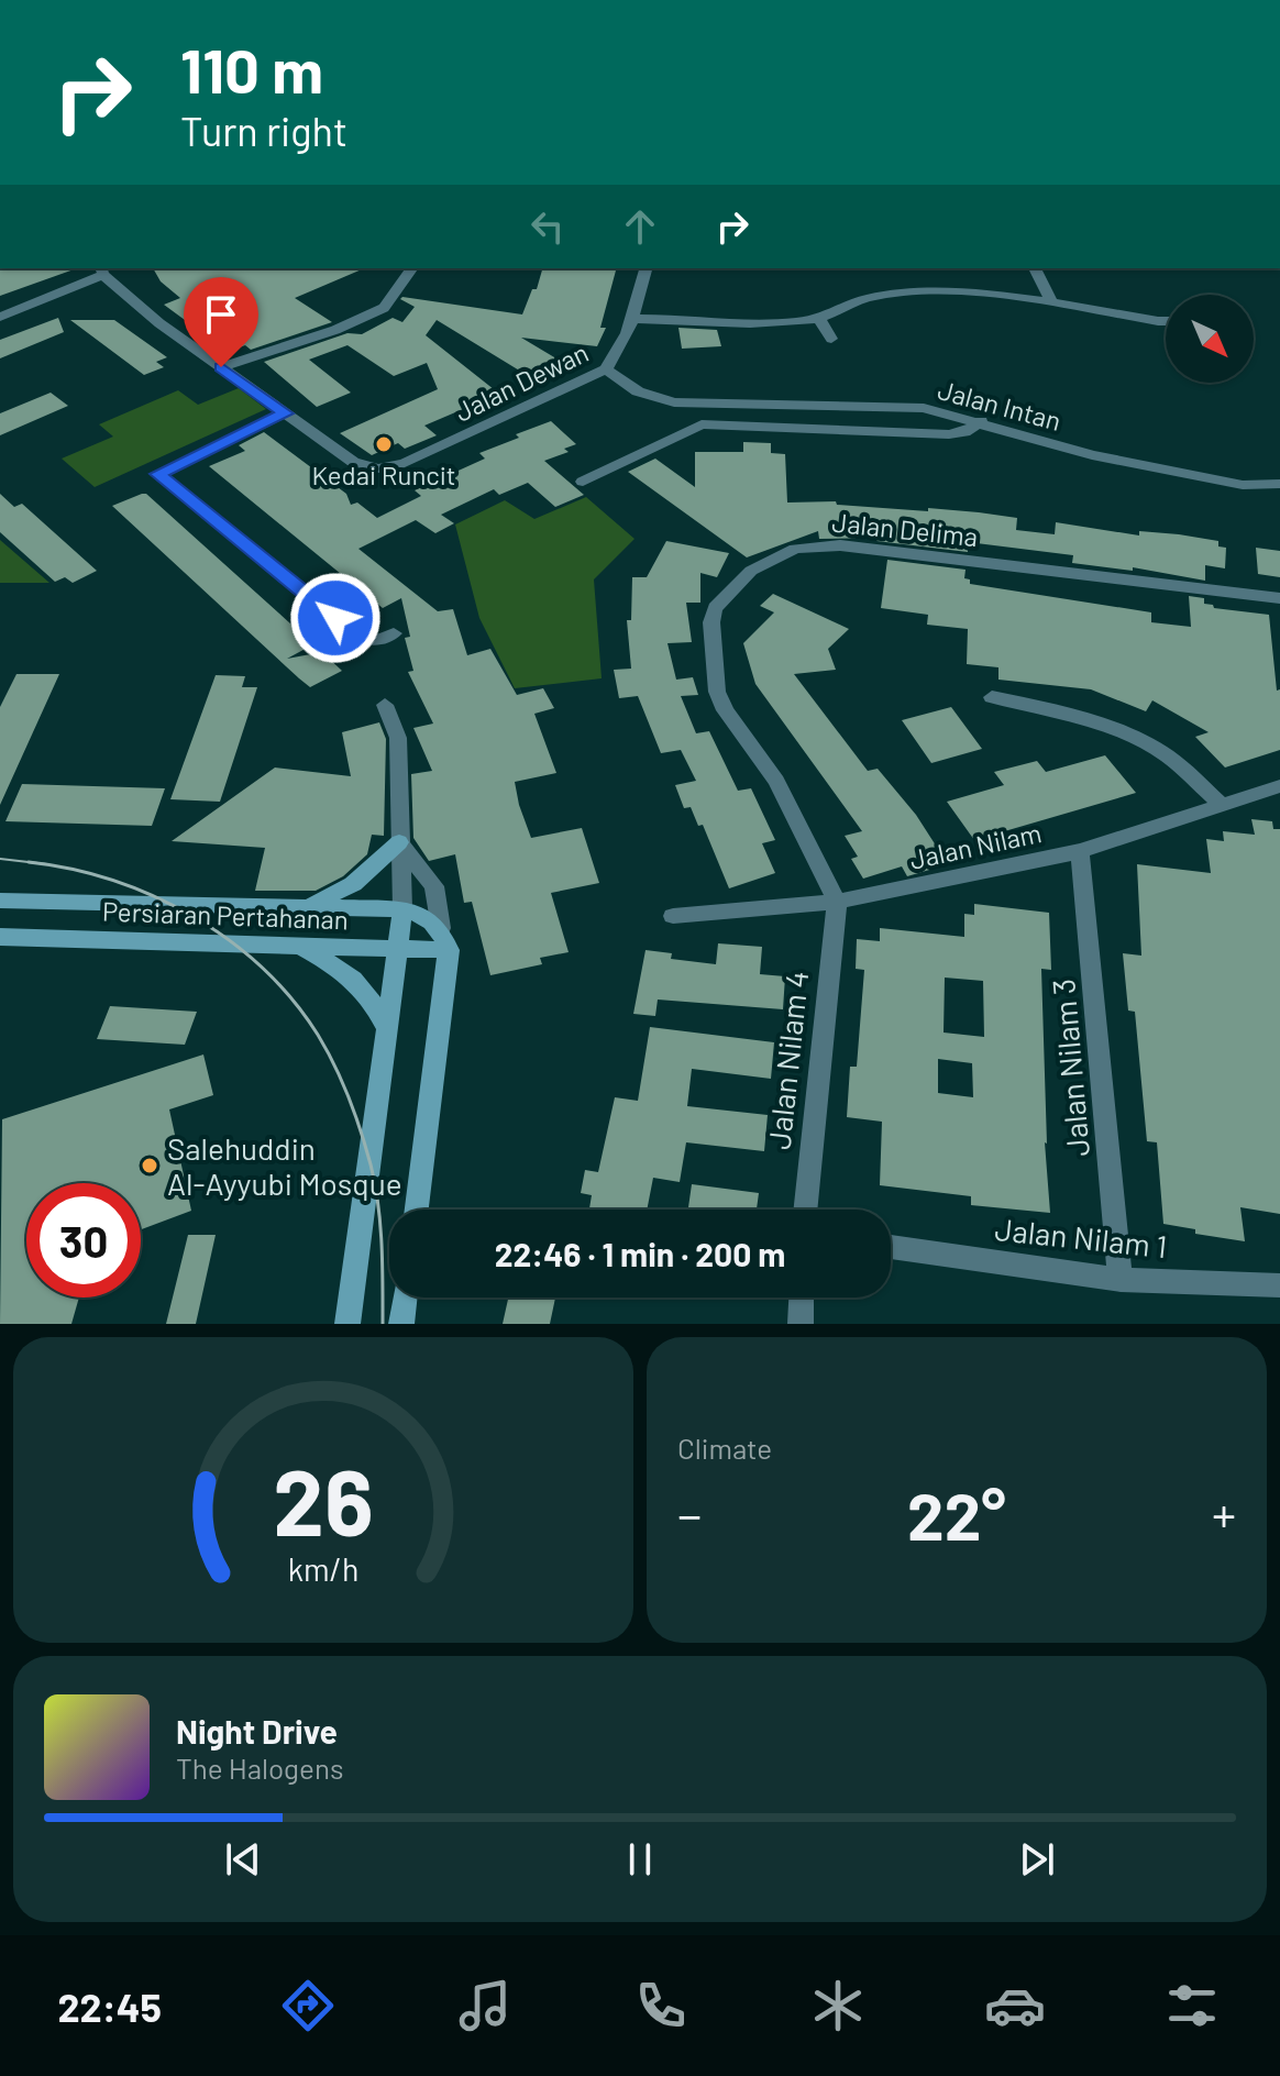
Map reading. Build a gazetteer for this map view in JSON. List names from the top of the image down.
{
  "streets": {
    "main road": ["Persiaran Pertahanan"],
    "street": [
      "Jalan Dewan",
      "Jalan Intan",
      "Jalan Delima",
      "Jalan Nilam",
      "Jalan Nilam 4",
      "Jalan Nilam 3",
      "Jalan Nilam 1"
    ]
  },
  "crossings": [
    ["Jalan Dewan", "Jalan Intan"],
    ["Jalan Delima", "Jalan Nilam"],
    ["Jalan Delima", "Jalan Nilam 4"],
    ["Jalan Nilam", "Jalan Nilam 4"],
    ["Jalan Nilam", "Jalan Nilam 3"],
    ["Jalan Nilam 3", "Jalan Nilam 1"]
  ],
  "places": ["Kedai Runcit", "Salehuddin Al-Ayyubi Mosque"],
  "north": "bottom right",
  "page": {
    "turn": ["110 m", "Turn right"],
    "limit": "30",
    "trip": "22:46 · 1 min · 200 m",
    "tile": "Climate",
    "heat": ["−", "22°", "+"],
    "song": ["Night Drive", "The Halogens"],
    "tabs": "22:45",
    "gauge": ["26", "km/h"]
  }
}
